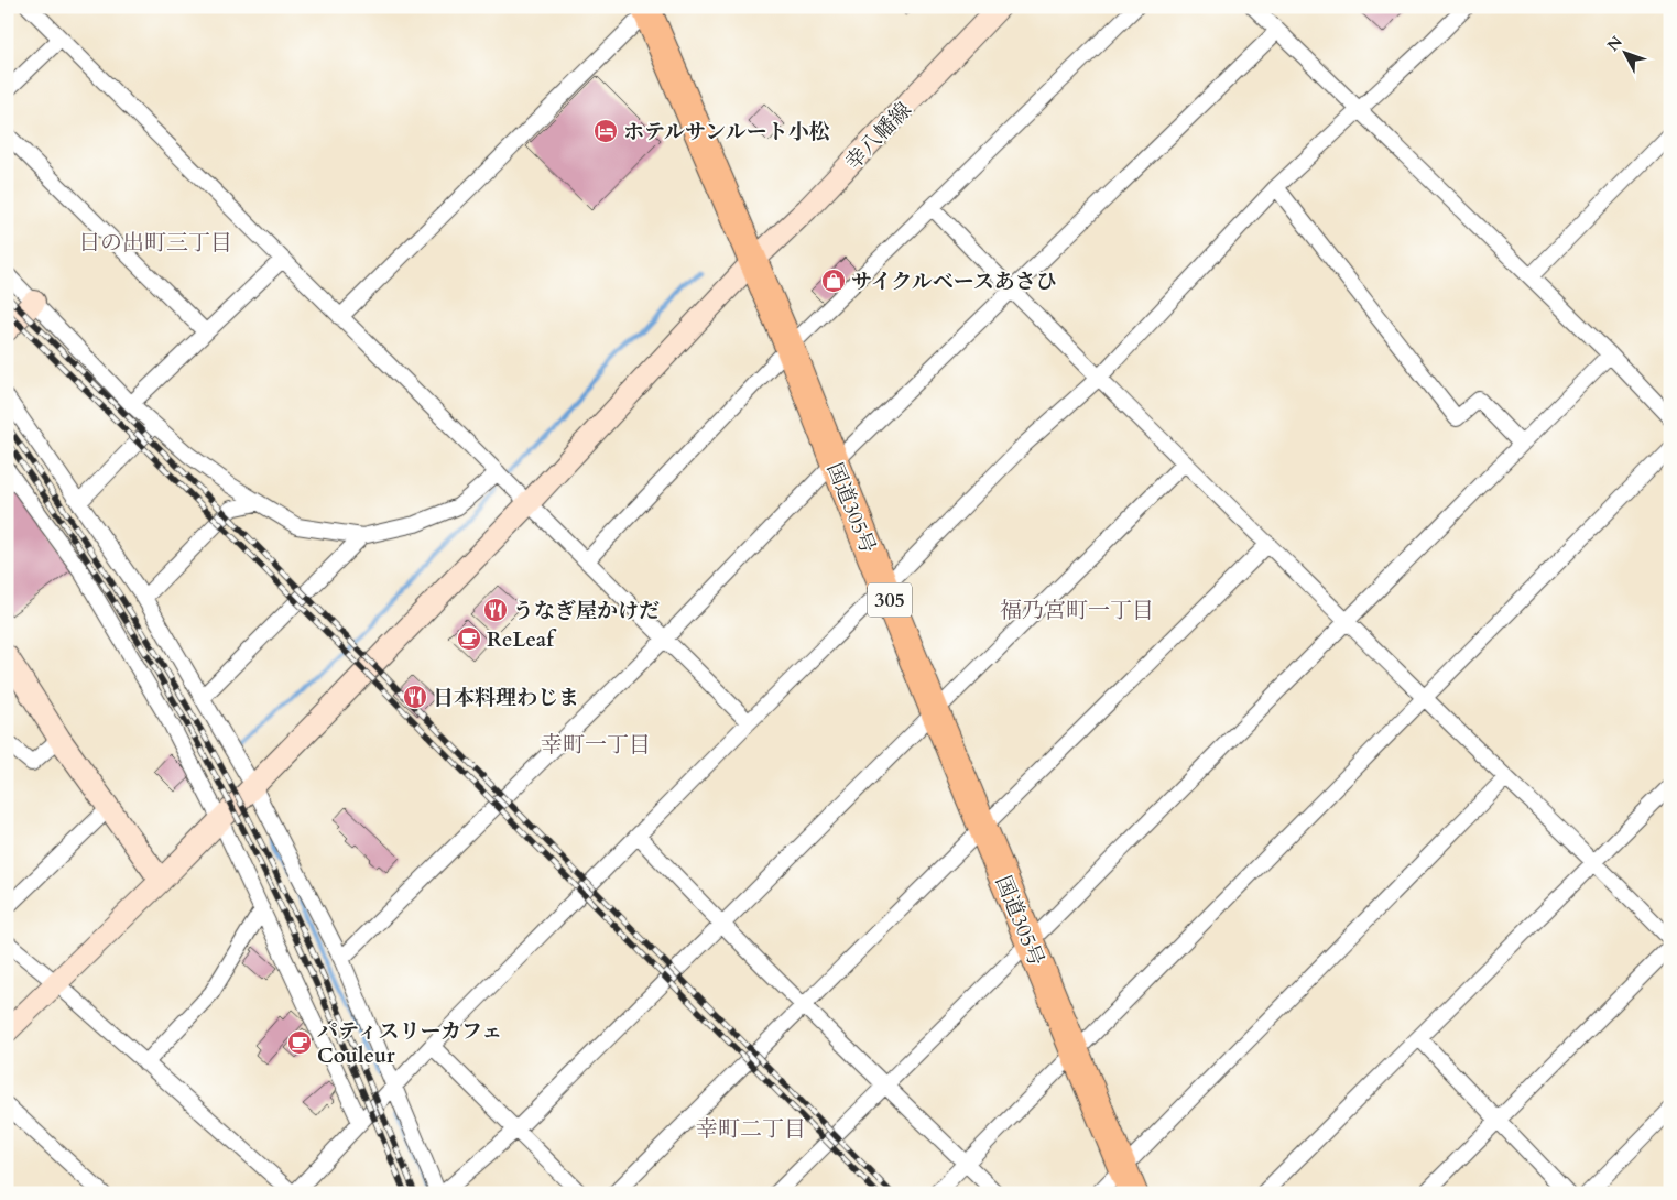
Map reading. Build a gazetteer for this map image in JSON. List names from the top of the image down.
{
  "streets": {
    "highway": ["国道305号", "305"],
    "street": ["幸八幡線"]
  },
  "crossings": [
    ["幸八幡線", "国道305号"]
  ],
  "districts": [
    "日の出町三丁目",
    "福乃宮町一丁目",
    "幸町一丁目",
    "幸町二丁目"
  ],
  "places": {
    "hotel": ["ホテルサンルート小松"],
    "shop": ["サイクルベースあさひ"],
    "restaurant": ["うなぎ屋かけだ", "日本料理わじま"],
    "cafe": ["ReLeaf", "パティスリーカフェ Couleur"]
  },
  "north": "top left"
}
